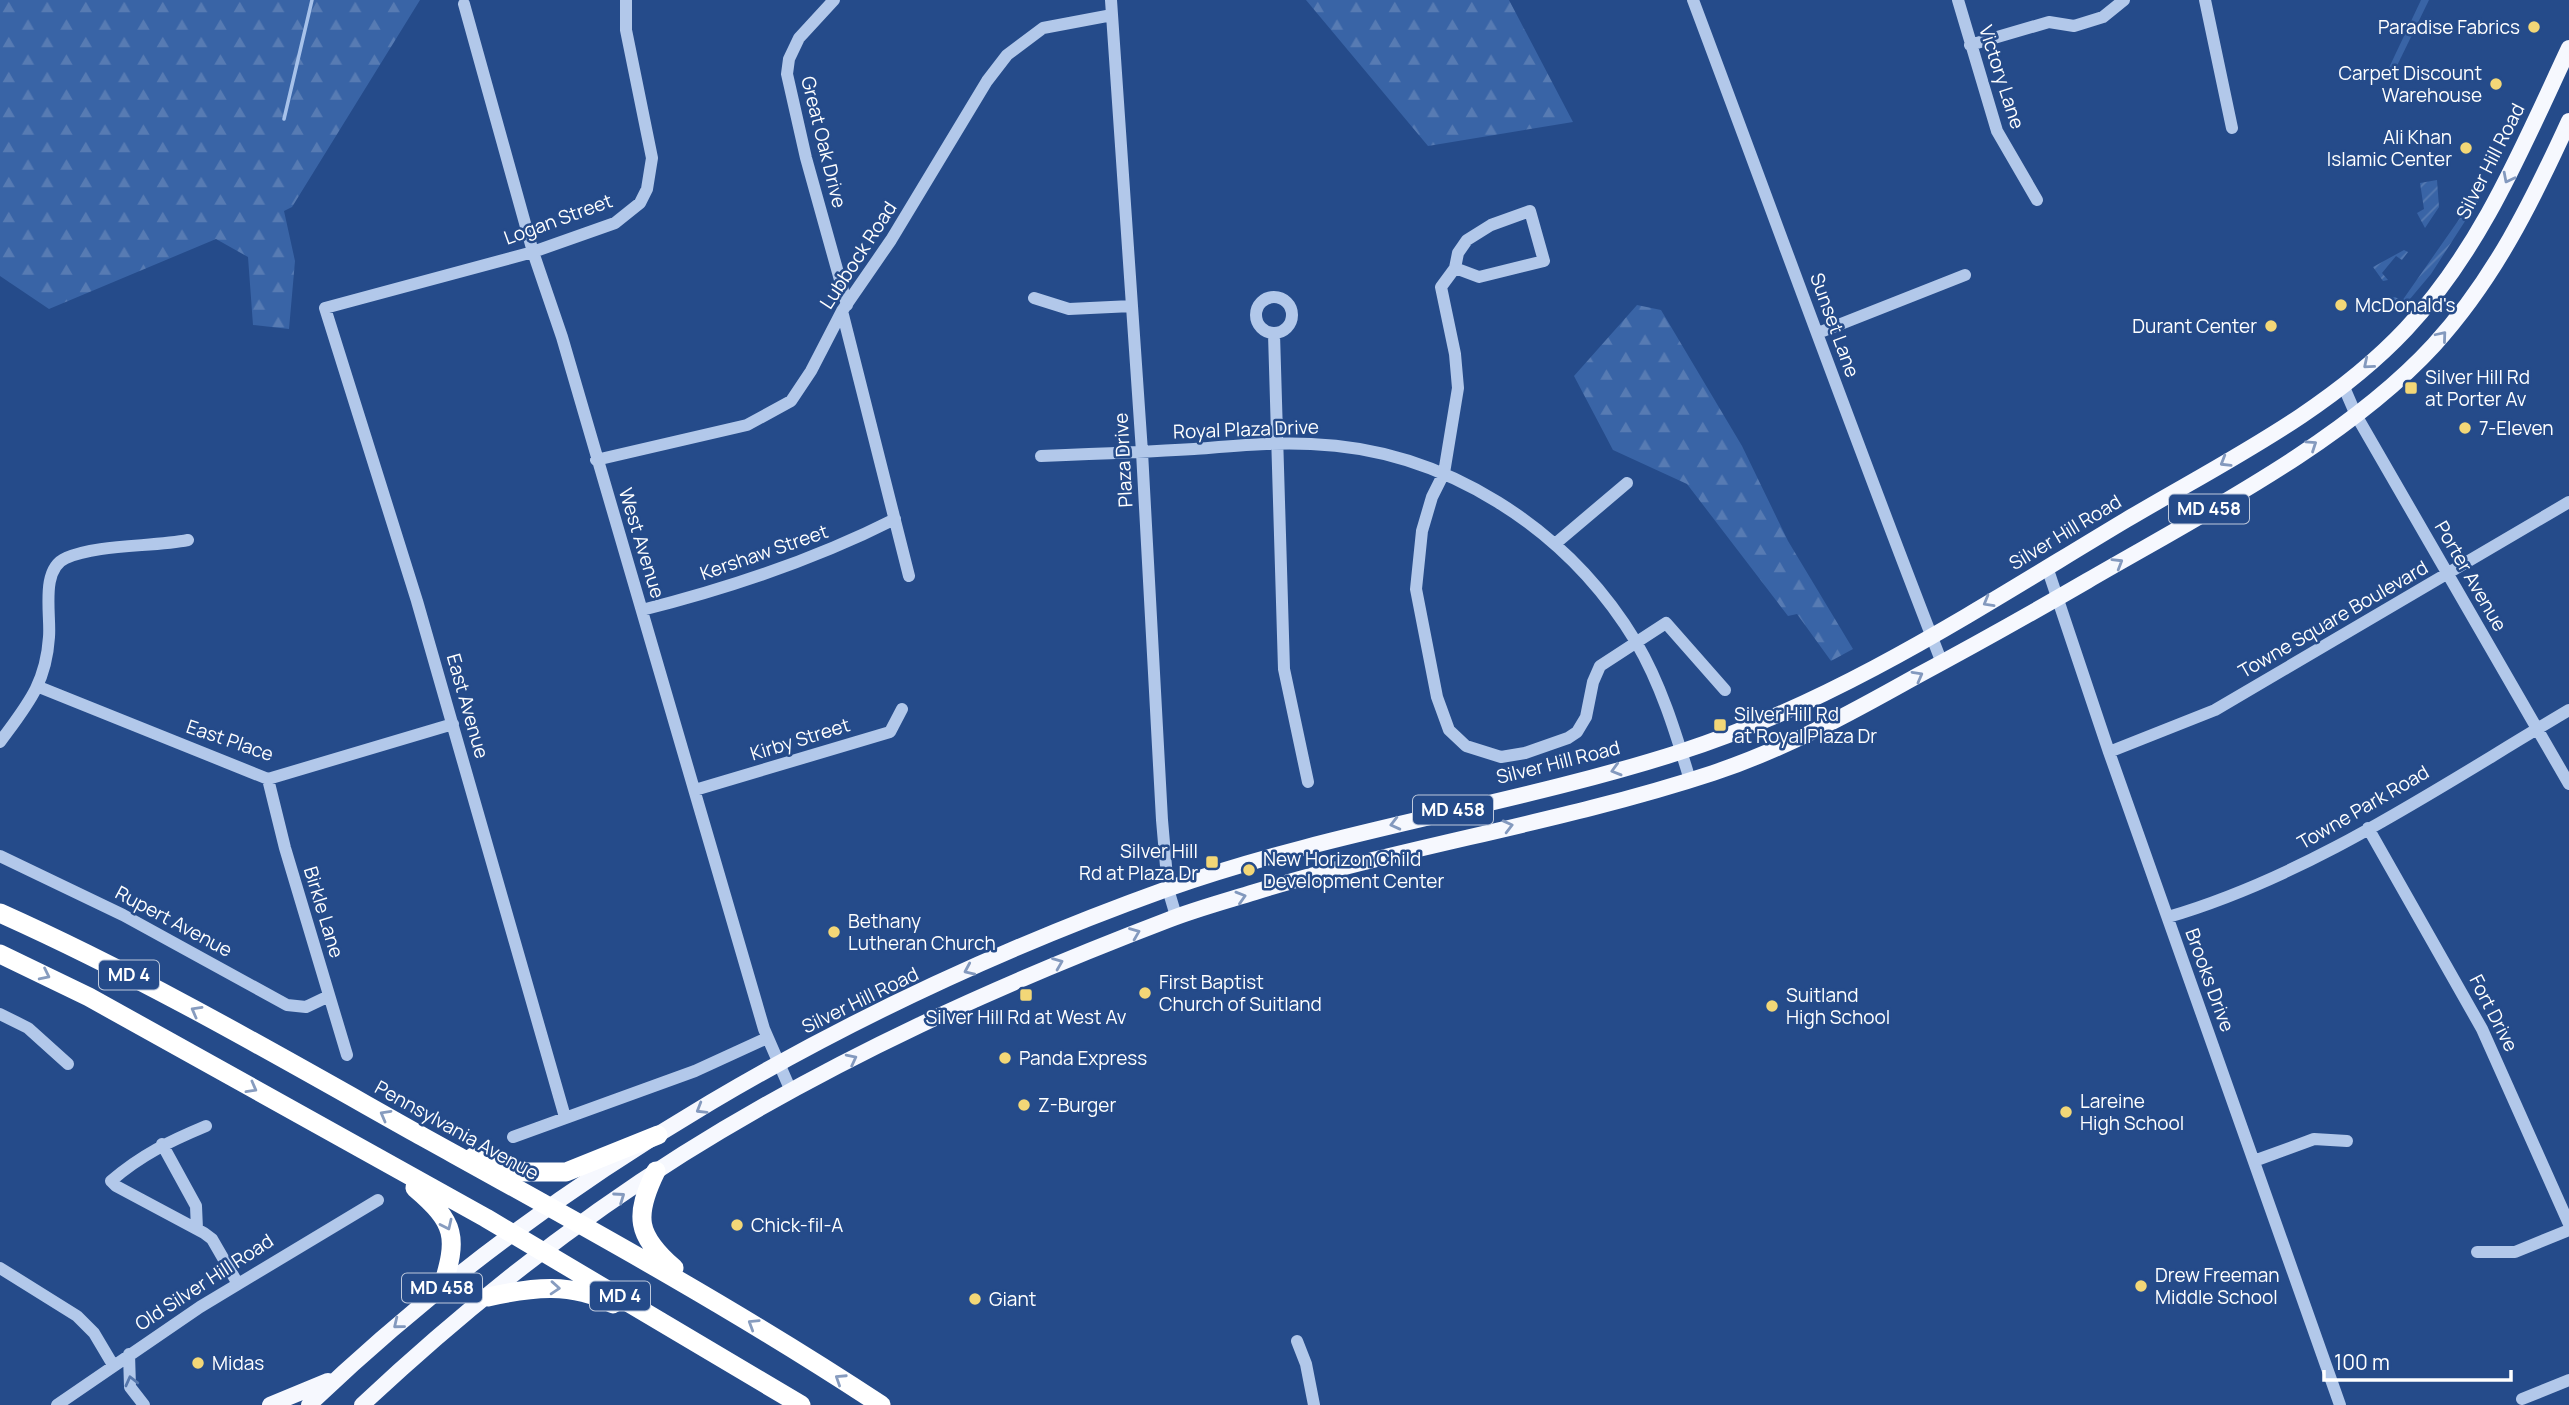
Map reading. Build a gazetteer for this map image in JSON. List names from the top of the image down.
{
  "streets": {
    "highway": ["MD 4", "Pennsylvania Avenue"],
    "main road": ["Silver Hill Road", "MD 458"],
    "street": [
      "Victory Lane",
      "Great Oak Drive",
      "Logan Street",
      "Lubbock Road",
      "Sunset Lane",
      "Royal Plaza Drive",
      "Plaza Drive",
      "West Avenue",
      "Kershaw Street",
      "Porter Avenue",
      "Towne Square Boulevard",
      "East Avenue",
      "Kirby Street",
      "East Place",
      "Towne Park Road",
      "Birkle Lane",
      "Rupert Avenue",
      "Brooks Drive",
      "Fort Drive",
      "Old Silver Hill Road"
    ]
  },
  "crossings": [
    ["Great Oak Drive", "Lubbock Road"],
    ["Great Oak Drive", "Kershaw Street"],
    ["Silver Hill Road", "Sunset Lane"],
    ["Silver Hill Road", "Royal Plaza Drive"],
    ["Silver Hill Road", "Plaza Drive"],
    ["Silver Hill Road", "West Avenue"],
    ["Silver Hill Road", "Porter Avenue"],
    ["Silver Hill Road", "MD 4"],
    ["Silver Hill Road", "Brooks Drive"],
    ["Silver Hill Road", "Pennsylvania Avenue"],
    ["Logan Street", "West Avenue"],
    ["Logan Street", "East Avenue"],
    ["Lubbock Road", "Plaza Drive"],
    ["Lubbock Road", "West Avenue"],
    ["Sunset Lane", "MD 458"],
    ["Royal Plaza Drive", "Plaza Drive"],
    ["Royal Plaza Drive", "MD 458"],
    ["Plaza Drive", "MD 458"],
    ["MD 458", "West Avenue"],
    ["MD 458", "Porter Avenue"],
    ["MD 458", "MD 4"],
    ["MD 458", "Brooks Drive"],
    ["MD 458", "Pennsylvania Avenue"],
    ["West Avenue", "Kershaw Street"],
    ["West Avenue", "Kirby Street"],
    ["Porter Avenue", "Towne Square Boulevard"],
    ["Porter Avenue", "Towne Park Road"],
    ["Towne Square Boulevard", "Brooks Drive"],
    ["East Avenue", "East Place"],
    ["East Place", "Birkle Lane"],
    ["Towne Park Road", "Brooks Drive"],
    ["Towne Park Road", "Fort Drive"],
    ["Birkle Lane", "Rupert Avenue"]
  ],
  "places": {
    "other": [
      "Paradise Fabrics",
      "Carpet Discount Warehouse",
      "Ali Khan Islamic Center",
      "McDonald's",
      "Durant Center",
      "7-Eleven",
      "New Horizon Child Development Center",
      "Bethany Lutheran Church",
      "First Baptist Church of Suitland",
      "Suitland High School",
      "Panda Express",
      "Z-Burger",
      "Lareine High School",
      "Chick-fil-A",
      "Drew Freeman Middle School",
      "Giant",
      "Midas"
    ],
    "transit": [
      "Silver Hill Rd at Porter Av",
      "Silver Hill Rd at Royal Plaza Dr",
      "Silver Hill Rd at Plaza Dr",
      "Silver Hill Rd at West Av"
    ]
  },
  "scale_bar": "100 m"
}
